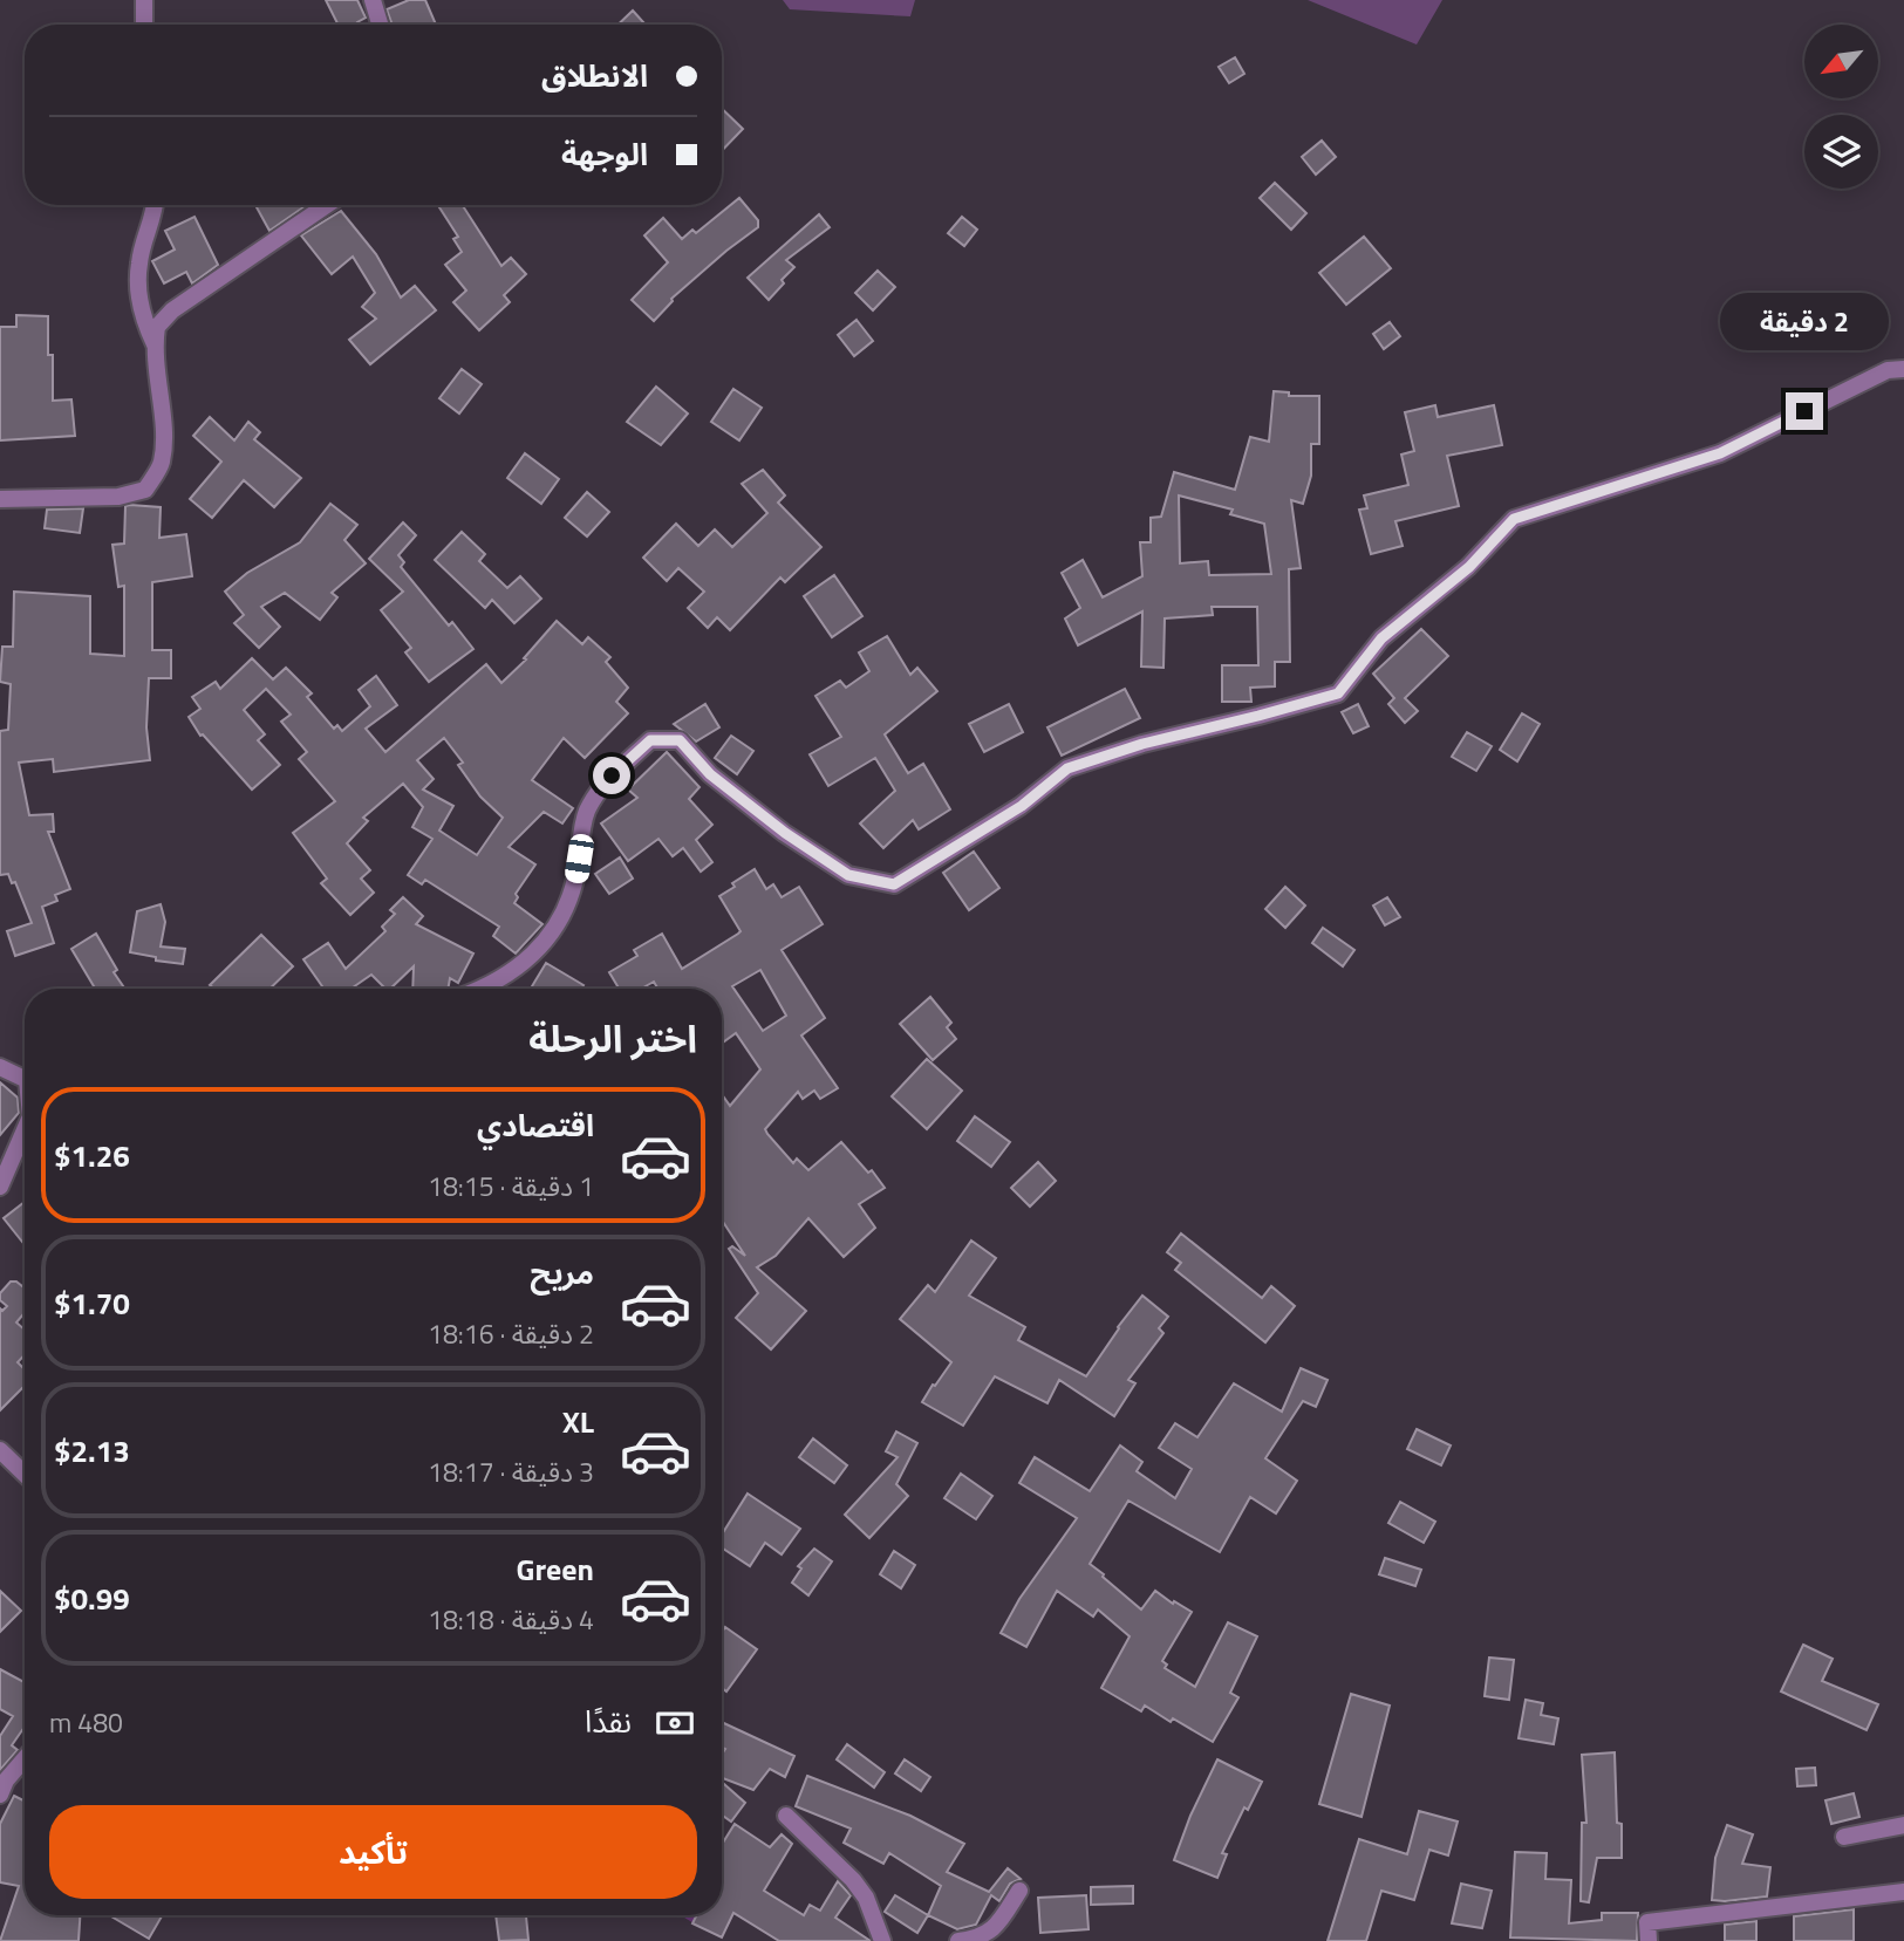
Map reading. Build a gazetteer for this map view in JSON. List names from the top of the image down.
{
  "north": "bottom left",
  "page": {
    "banner": ["الانطلاق", "الوجهة"],
    "bubble": "2 دقيقة",
    "heading": "اختر الرحلة",
    "list": [
      {
        "name": "اقتصادي",
        "note": "1 دقيقة · 18:15",
        "value": "$1.26"
      },
      {
        "name": "مريح",
        "note": "2 دقيقة · 18:16",
        "value": "$1.70"
      },
      {
        "name": "XL",
        "note": "3 دقيقة · 18:17",
        "value": "$2.13"
      },
      {
        "name": "Green",
        "note": "4 دقيقة · 18:18",
        "value": "$0.99"
      }
    ],
    "pay": ["نقدًا", "480 m"],
    "buttons": "تأكيد"
  }
}
